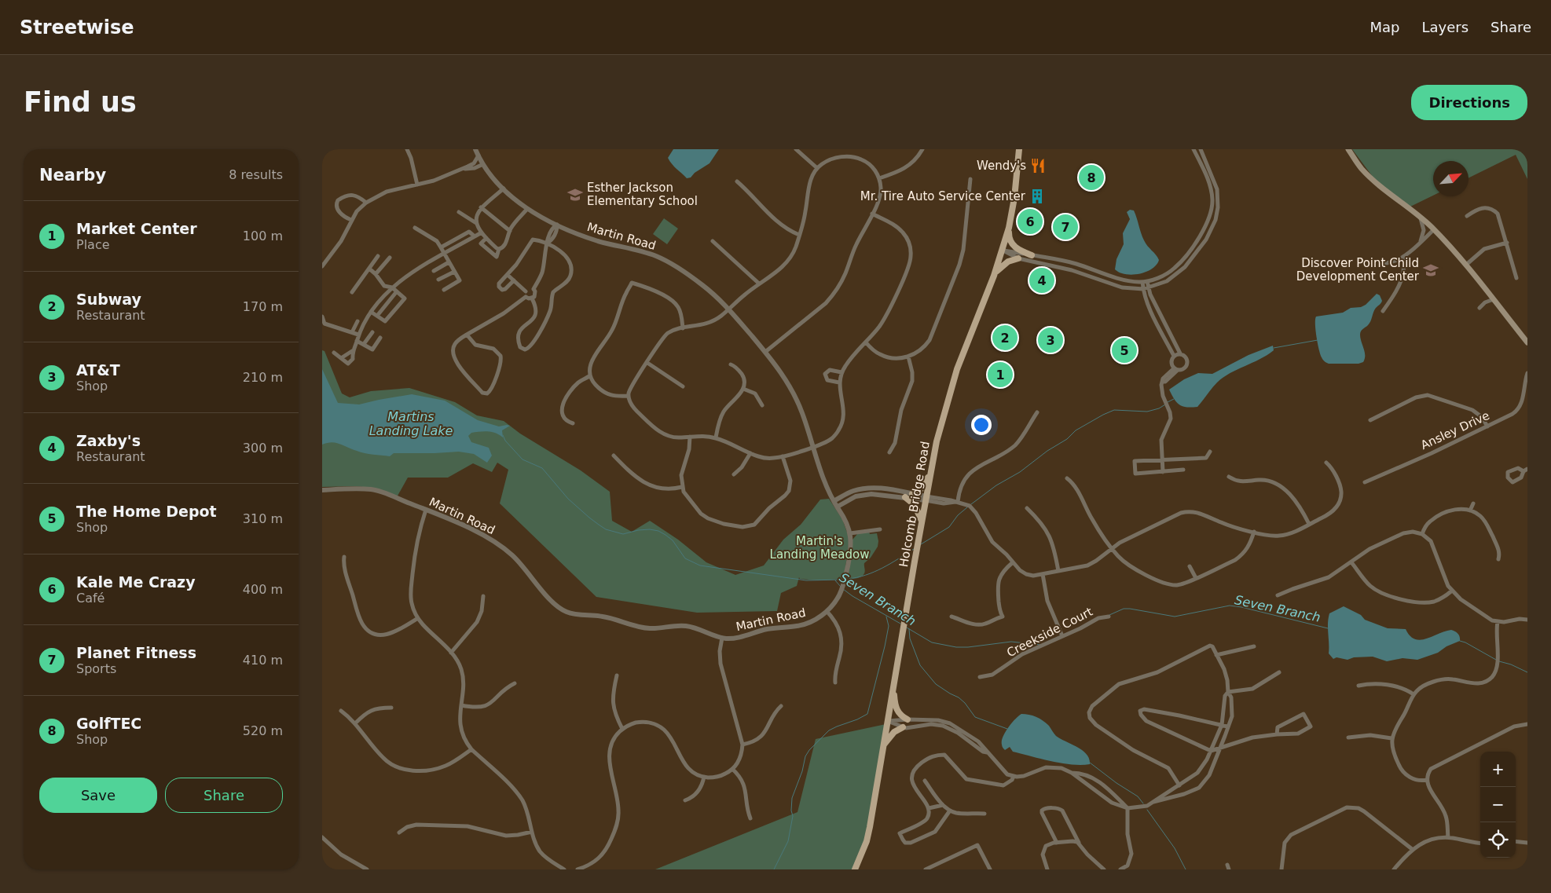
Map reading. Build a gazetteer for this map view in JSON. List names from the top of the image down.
{
  "streets": {
    "main road": ["Holcomb Bridge Road"],
    "street": ["Martin Road", "Ansley Drive", "Creekside Court"]
  },
  "water": ["Martins Landing Lake", "Seven Branch"],
  "parks": ["Martin's Landing Meadow"],
  "places": {
    "restaurant": ["Wendy's"],
    "school or university": ["Esther Jackson Elementary School", "Discover Point Child Development Center"],
    "building": ["Mr. Tire Auto Service Center"]
  },
  "north": "top right",
  "page": {
    "header": "Streetwise",
    "nav": ["Map", "Layers", "Share"],
    "buttons": [
      "Directions",
      ["Save", "Share"]
    ],
    "title": "Find us",
    "heading": ["Nearby", "8 results"],
    "pins": [
      "8",
      "6",
      "7",
      "4",
      "2",
      "3",
      "5",
      "1"
    ],
    "list": [
      {
        "mark": "1",
        "name": "Market Center",
        "note": "Place",
        "value": "100 m"
      },
      {
        "mark": "2",
        "name": "Subway",
        "note": "Restaurant",
        "value": "170 m"
      },
      {
        "mark": "3",
        "name": "AT&T",
        "note": "Shop",
        "value": "210 m"
      },
      {
        "mark": "4",
        "name": "Zaxby's",
        "note": "Restaurant",
        "value": "300 m"
      },
      {
        "mark": "5",
        "name": "The Home Depot",
        "note": "Shop",
        "value": "310 m"
      },
      {
        "mark": "6",
        "name": "Kale Me Crazy",
        "note": "Café",
        "value": "400 m"
      },
      {
        "mark": "7",
        "name": "Planet Fitness",
        "note": "Sports",
        "value": "410 m"
      },
      {
        "mark": "8",
        "name": "GolfTEC",
        "note": "Shop",
        "value": "520 m"
      }
    ],
    "map_buttons": ["+", "−"]
  }
}
